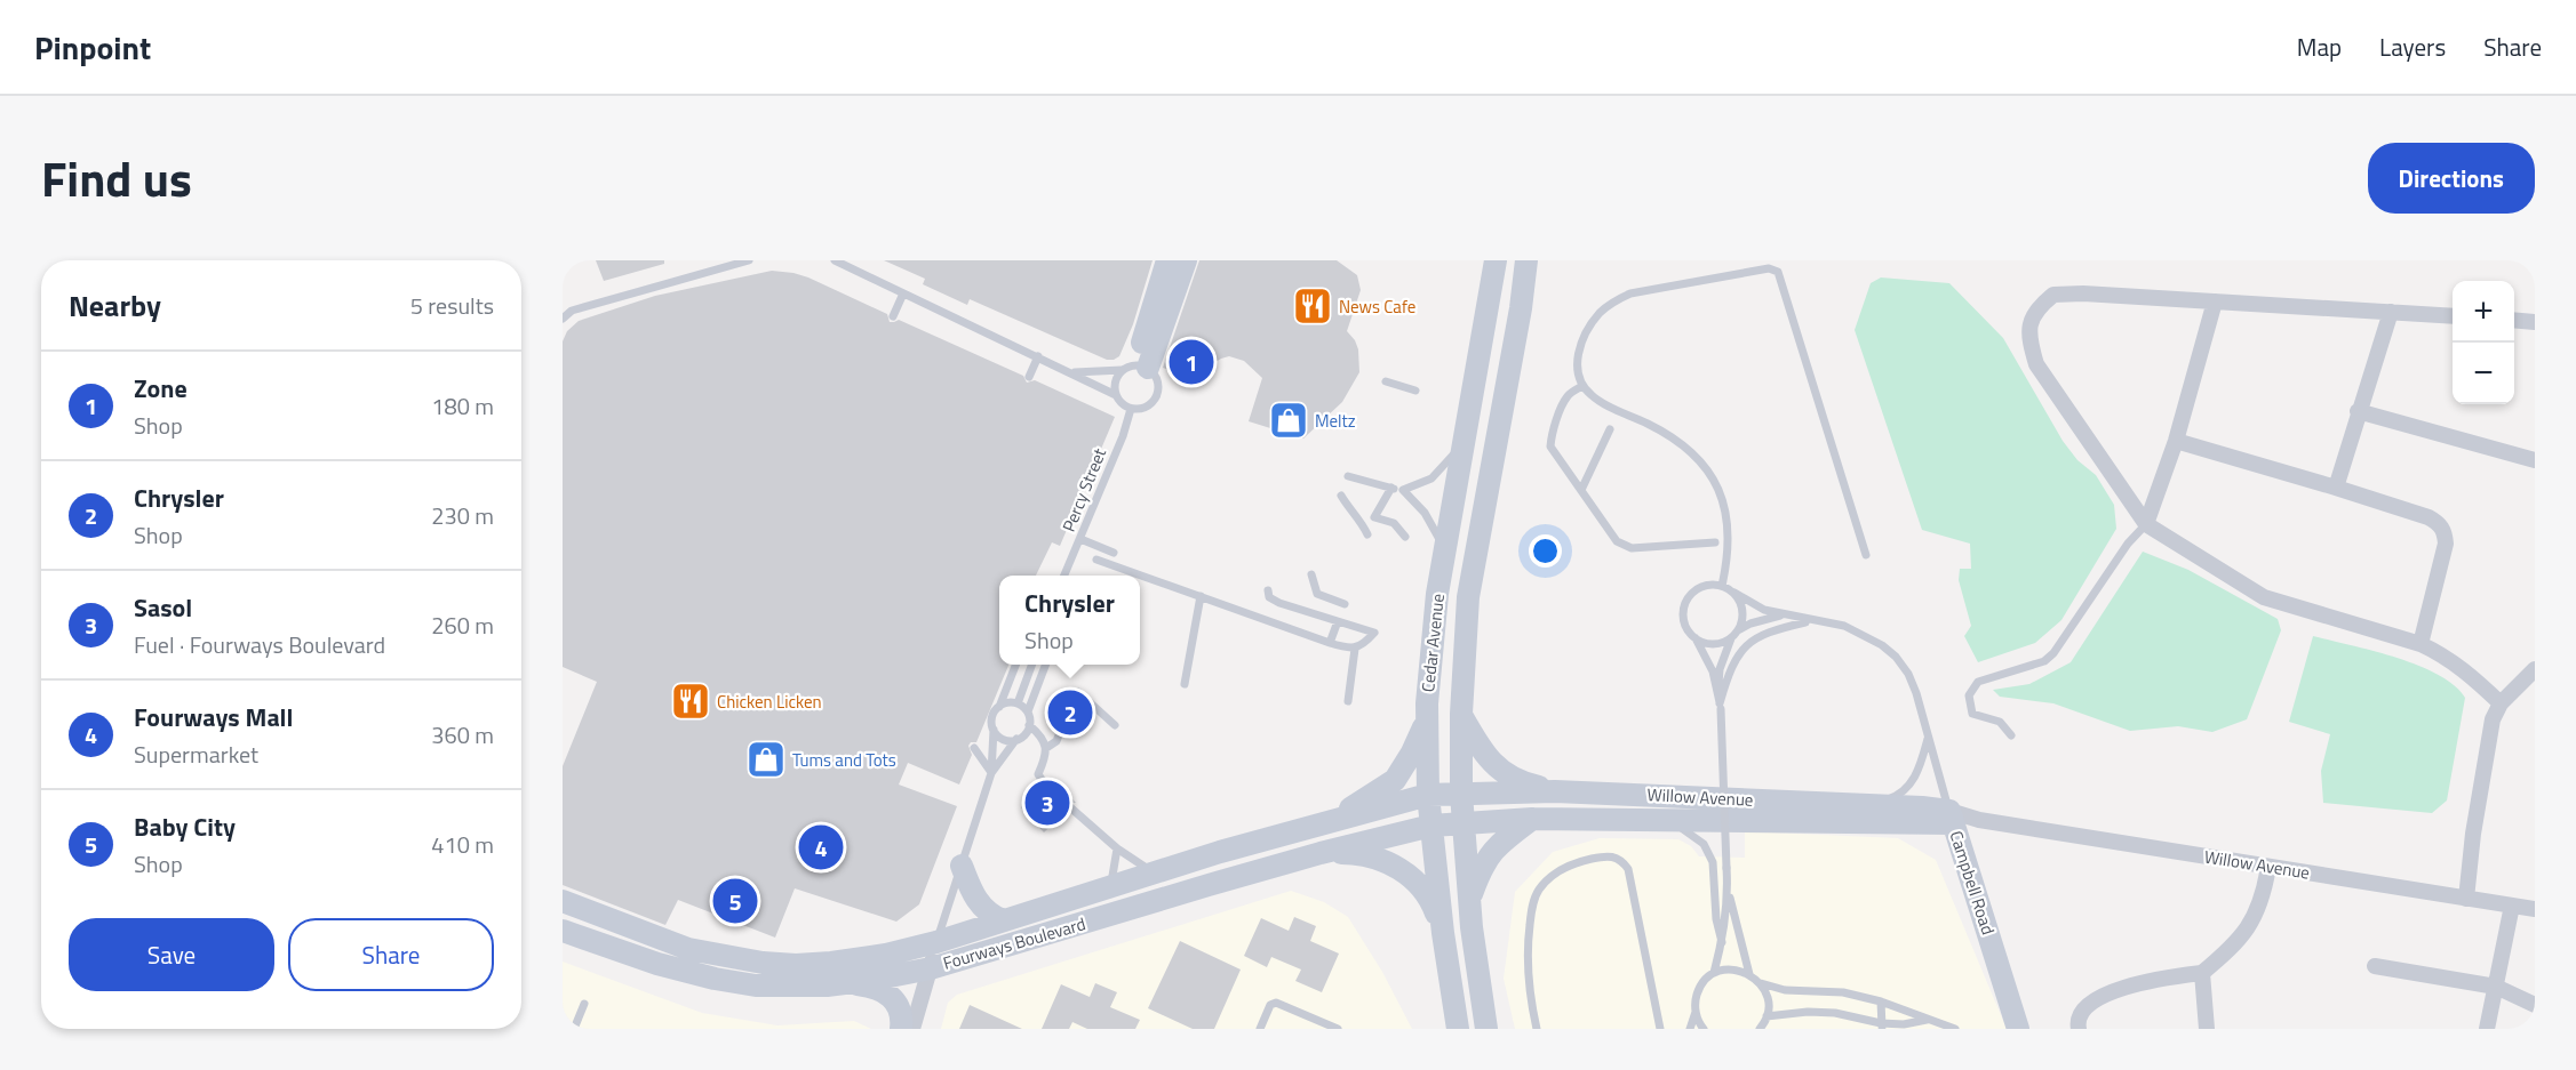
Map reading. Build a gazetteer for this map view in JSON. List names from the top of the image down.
{
  "streets": {
    "street": [
      "Cedar Avenue",
      "Willow Avenue",
      "Campbell Road",
      "Fourways Boulevard"
    ],
    "lane": ["Percy Street"]
  },
  "crossings": [
    ["Cedar Avenue", "Willow Avenue"],
    ["Cedar Avenue", "Fourways Boulevard"],
    ["Willow Avenue", "Campbell Road"],
    ["Willow Avenue", "Fourways Boulevard"]
  ],
  "places": {
    "restaurant": ["News Cafe", "Chicken Licken"],
    "shop": ["Meltz", "Tums and Tots"]
  },
  "page": {
    "header": "Pinpoint",
    "nav": ["Map", "Layers", "Share"],
    "title": "Find us",
    "buttons": [
      "Directions",
      ["Save", "Share"]
    ],
    "heading": ["Nearby", "5 results"],
    "map_buttons": ["+", "−"],
    "pins": [
      "1",
      "2",
      "3",
      "4",
      "5"
    ],
    "list": [
      {
        "mark": "1",
        "name": "Zone",
        "note": "Shop",
        "value": "180 m"
      },
      {
        "mark": "2",
        "name": "Chrysler",
        "note": "Shop",
        "value": "230 m"
      },
      {
        "mark": "3",
        "name": "Sasol",
        "note": "Fuel · Fourways Boulevard",
        "value": "260 m"
      },
      {
        "mark": "4",
        "name": "Fourways Mall",
        "note": "Supermarket",
        "value": "360 m"
      },
      {
        "mark": "5",
        "name": "Baby City",
        "note": "Shop",
        "value": "410 m"
      }
    ],
    "popup": ["Chrysler", "Shop"]
  }
}
